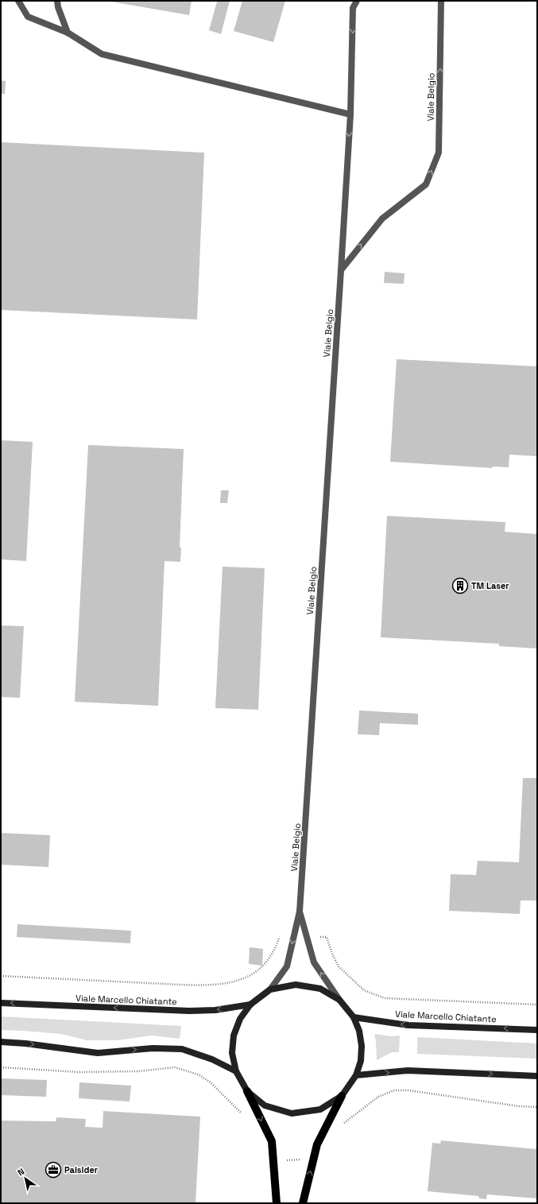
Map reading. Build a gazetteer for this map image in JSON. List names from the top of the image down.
{
  "streets": {
    "street": ["Viale Belgio", "Viale Marcello Chiatante"]
  },
  "crossings": [
    ["Viale Belgio", "Viale Marcello Chiatante"]
  ],
  "places": {
    "building": ["TM Laser"],
    "office": ["Palsider"]
  },
  "north": "top left"
}
